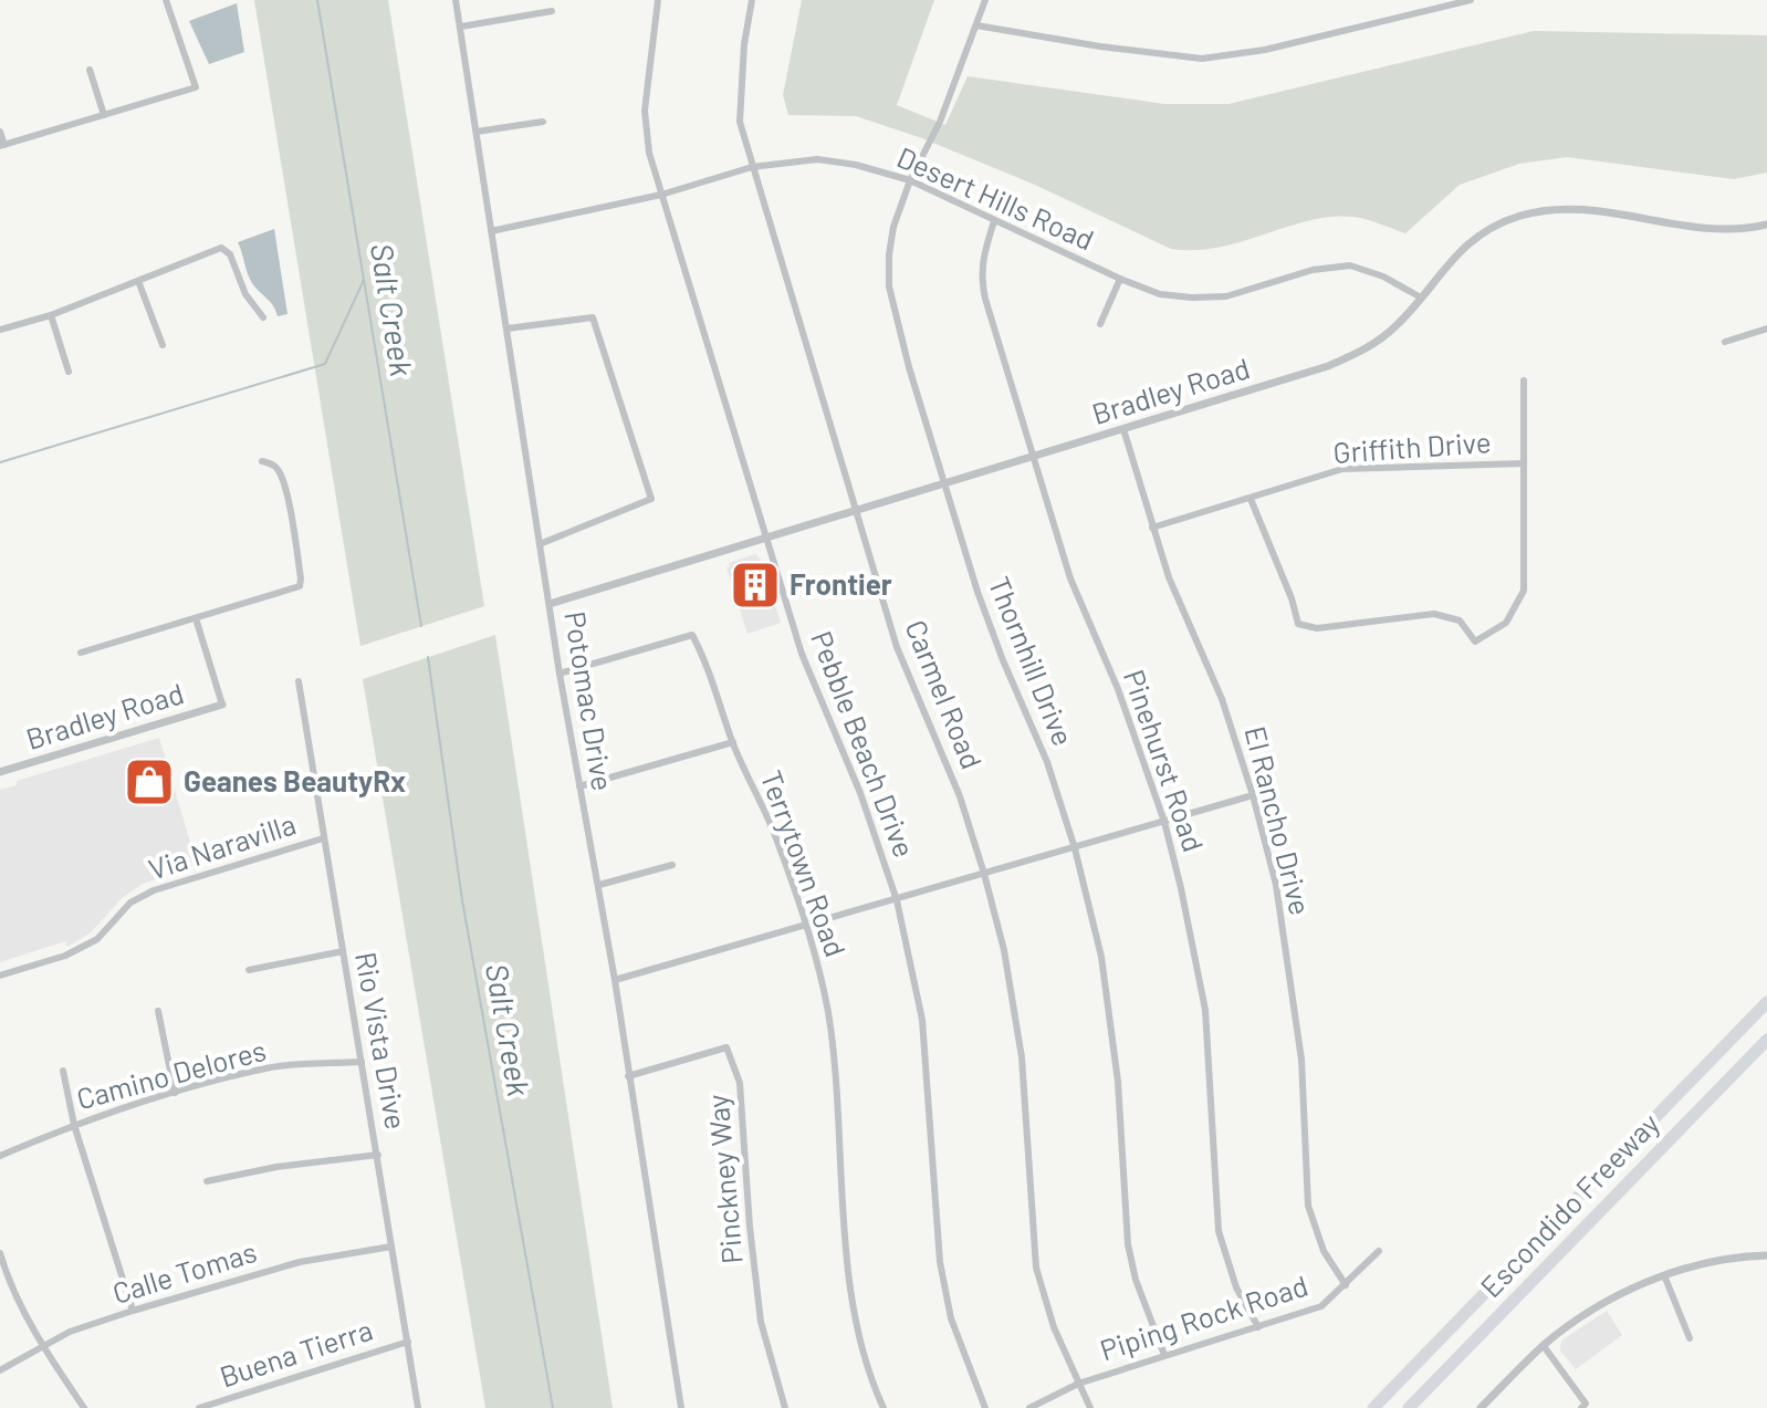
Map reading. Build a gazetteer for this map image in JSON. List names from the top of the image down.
{
  "streets": {
    "highway": ["Escondido Freeway"],
    "street": [
      "Desert Hills Road",
      "Bradley Road",
      "Griffith Drive",
      "Thornhill Drive",
      "Carmel Road",
      "Potomac Drive",
      "Pebble Beach Drive",
      "Pinehurst Road",
      "El Rancho Drive",
      "Via Naravilla",
      "Terrytown Road",
      "Rio Vista Drive",
      "Camino Delores",
      "Pinckney Way",
      "Calle Tomas",
      "Piping Rock Road",
      "Buena Tierra"
    ]
  },
  "crossings": [
    ["Desert Hills Road", "Bradley Road"],
    ["Desert Hills Road", "Thornhill Drive"],
    ["Desert Hills Road", "Carmel Road"],
    ["Desert Hills Road", "Potomac Drive"],
    ["Desert Hills Road", "Pebble Beach Drive"],
    ["Desert Hills Road", "Pinehurst Road"],
    ["Bradley Road", "Thornhill Drive"],
    ["Bradley Road", "Carmel Road"],
    ["Bradley Road", "Potomac Drive"],
    ["Bradley Road", "Pebble Beach Drive"],
    ["Bradley Road", "Pinehurst Road"],
    ["Bradley Road", "El Rancho Drive"],
    ["Griffith Drive", "El Rancho Drive"],
    ["Thornhill Drive", "Piping Rock Road"],
    ["Carmel Road", "Piping Rock Road"],
    ["Potomac Drive", "Terrytown Road"],
    ["Potomac Drive", "Pinckney Way"],
    ["Pinehurst Road", "Piping Rock Road"],
    ["El Rancho Drive", "Piping Rock Road"],
    ["Via Naravilla", "Rio Vista Drive"],
    ["Rio Vista Drive", "Camino Delores"],
    ["Rio Vista Drive", "Calle Tomas"],
    ["Rio Vista Drive", "Buena Tierra"]
  ],
  "water": ["Salt Creek"],
  "places": {
    "building": ["Frontier"],
    "shop": ["Geanes BeautyRx"]
  }
}
